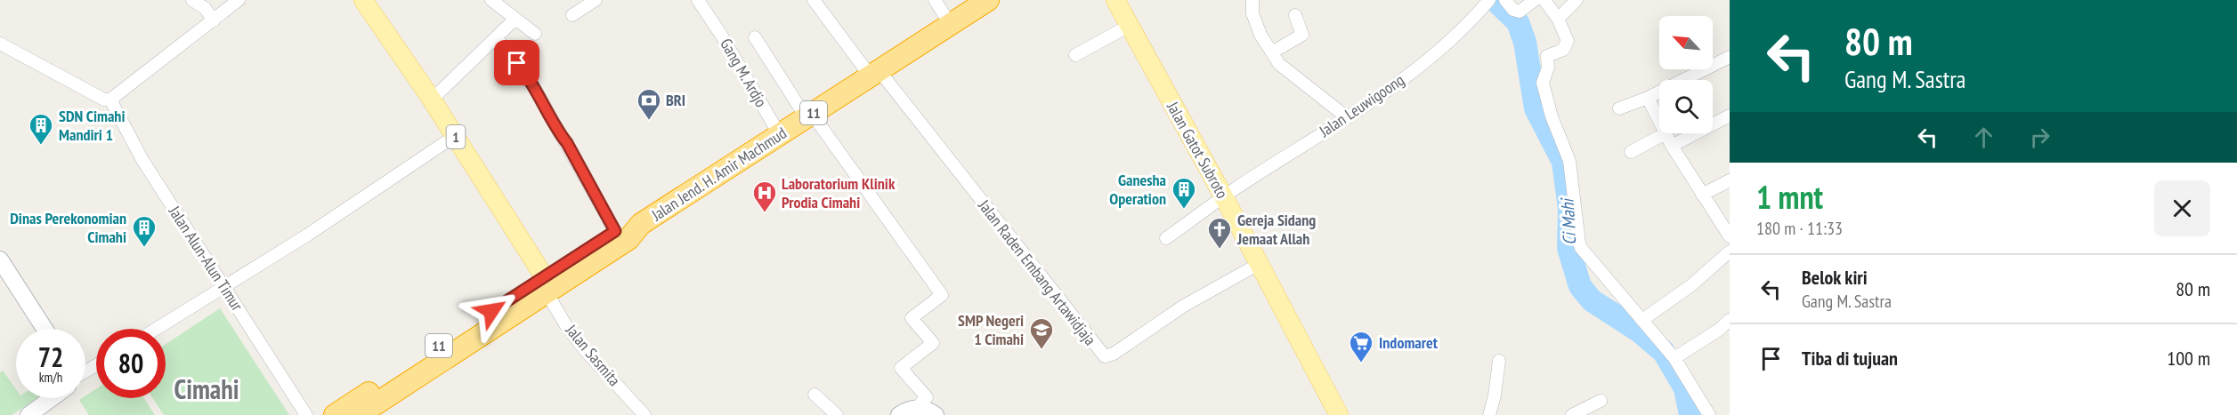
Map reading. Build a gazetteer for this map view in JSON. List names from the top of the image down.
{
  "streets": {
    "highway": ["11", "Jalan Jend. H. Amir Machmud"],
    "main road": ["1", "Jalan Gatot Subroto"],
    "street": [
      "Gang M. Ardjo",
      "Jalan Leuwigoong",
      "Jalan Alun-Alun Timur",
      "Jalan Raden Embang Artawidjaja",
      "Jalan Sasmita"
    ]
  },
  "crossings": [
    ["Gang M. Ardjo", "Jalan Jend. H. Amir Machmud"],
    ["Jalan Leuwigoong", "Jalan Gatot Subroto"],
    ["1", "Jalan Jend. H. Amir Machmud"],
    ["1", "Jalan Sasmita"],
    ["Jalan Gatot Subroto", "Jalan Raden Embang Artawidjaja"],
    ["Jalan Jend. H. Amir Machmud", "Jalan Raden Embang Artawidjaja"],
    ["Jalan Jend. H. Amir Machmud", "Jalan Sasmita"]
  ],
  "districts": ["Cimahi"],
  "water": ["Ci Mahi"],
  "places": {
    "bank": ["BRI"],
    "building": ["SDN Cimahi Mandiri 1", "Ganesha Operation", "Dinas Perekonomian Cimahi"],
    "hospital": ["Laboratorium Klinik Prodia Cimahi"],
    "church": ["Gereja Sidang Jemaat Allah"],
    "school or university": ["SMP Negeri 1 Cimahi"],
    "supermarket": ["Indomaret"]
  },
  "north": "top left",
  "page": {
    "turn": ["80 m", "Gang M. Sastra"],
    "heading": ["1 mnt", "180 m · 11:33"],
    "list": [
      {
        "name": "Belok kiri",
        "note": "Gang M. Sastra",
        "value": "80 m"
      },
      {
        "name": "Tiba di tujuan",
        "value": "100 m"
      }
    ],
    "speed": "72 km/h",
    "limit": "80"
  }
}
